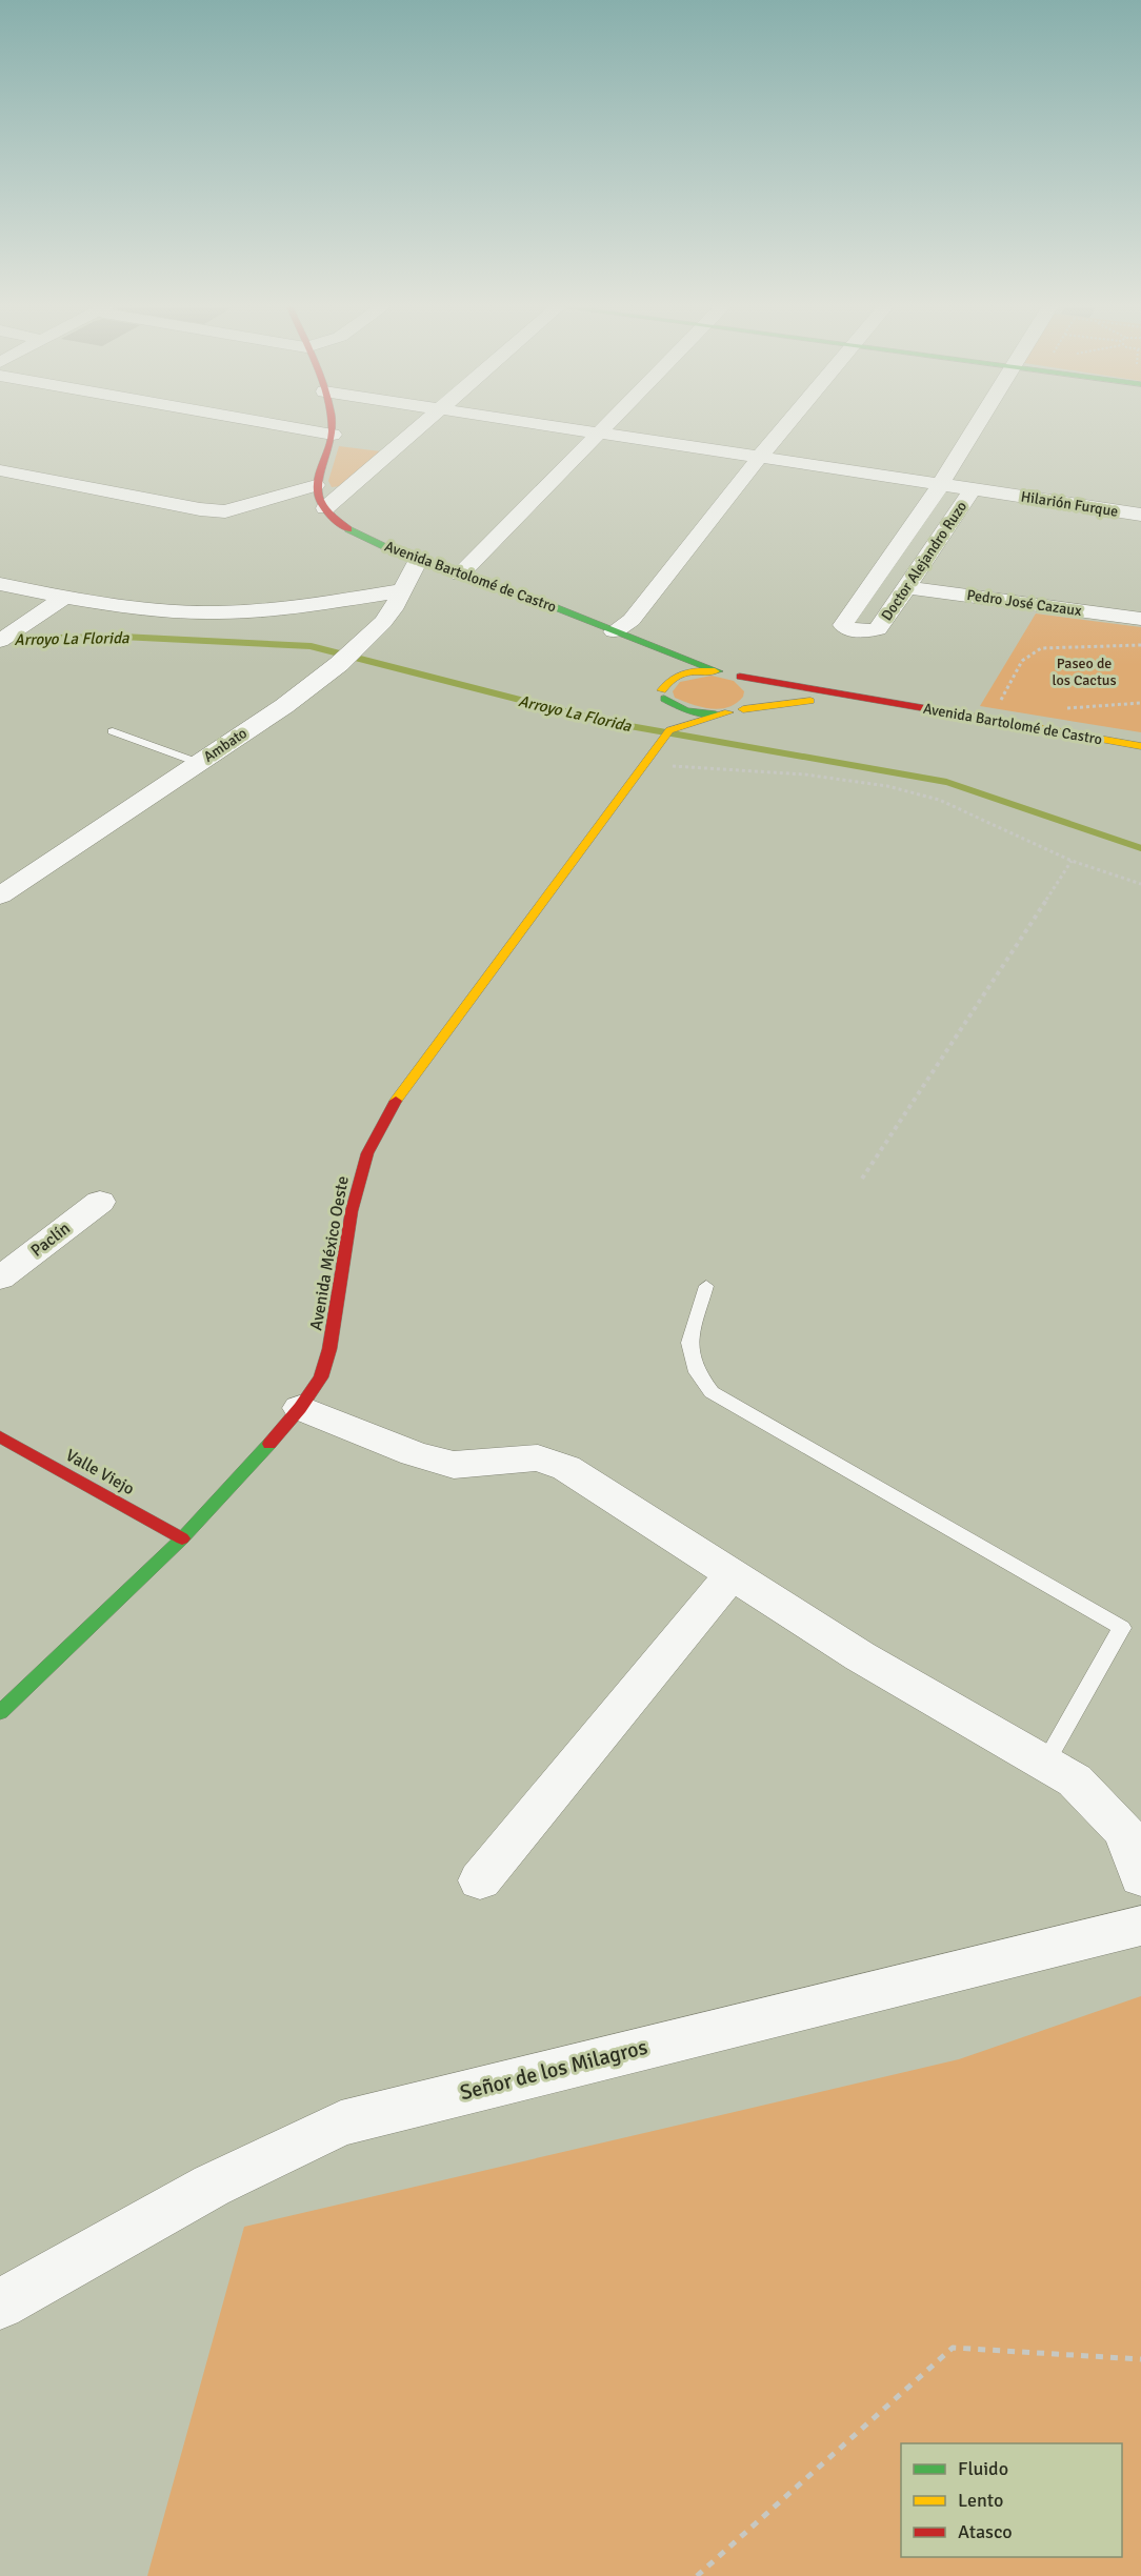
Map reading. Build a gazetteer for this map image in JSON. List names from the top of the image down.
{
  "streets": {
    "main road": ["Avenida Bartolomé de Castro", "Avenida México Oeste", "Valle Viejo"],
    "street": [
      "Hilarión Furque",
      "Doctor Alejandro Ruzo",
      "Pedro José Cazaux",
      "Ambato",
      "Paclín",
      "Señor de los Milagros"
    ]
  },
  "crossings": [
    ["Hilarión Furque", "Doctor Alejandro Ruzo"],
    ["Doctor Alejandro Ruzo", "Pedro José Cazaux"],
    ["Avenida Bartolomé de Castro", "Ambato"],
    ["Avenida México Oeste", "Valle Viejo"]
  ],
  "water": ["Arroyo La Florida"],
  "parks": ["Paseo de los Cactus"],
  "legend": ["Fluido", "Lento", "Atasco"]
}
